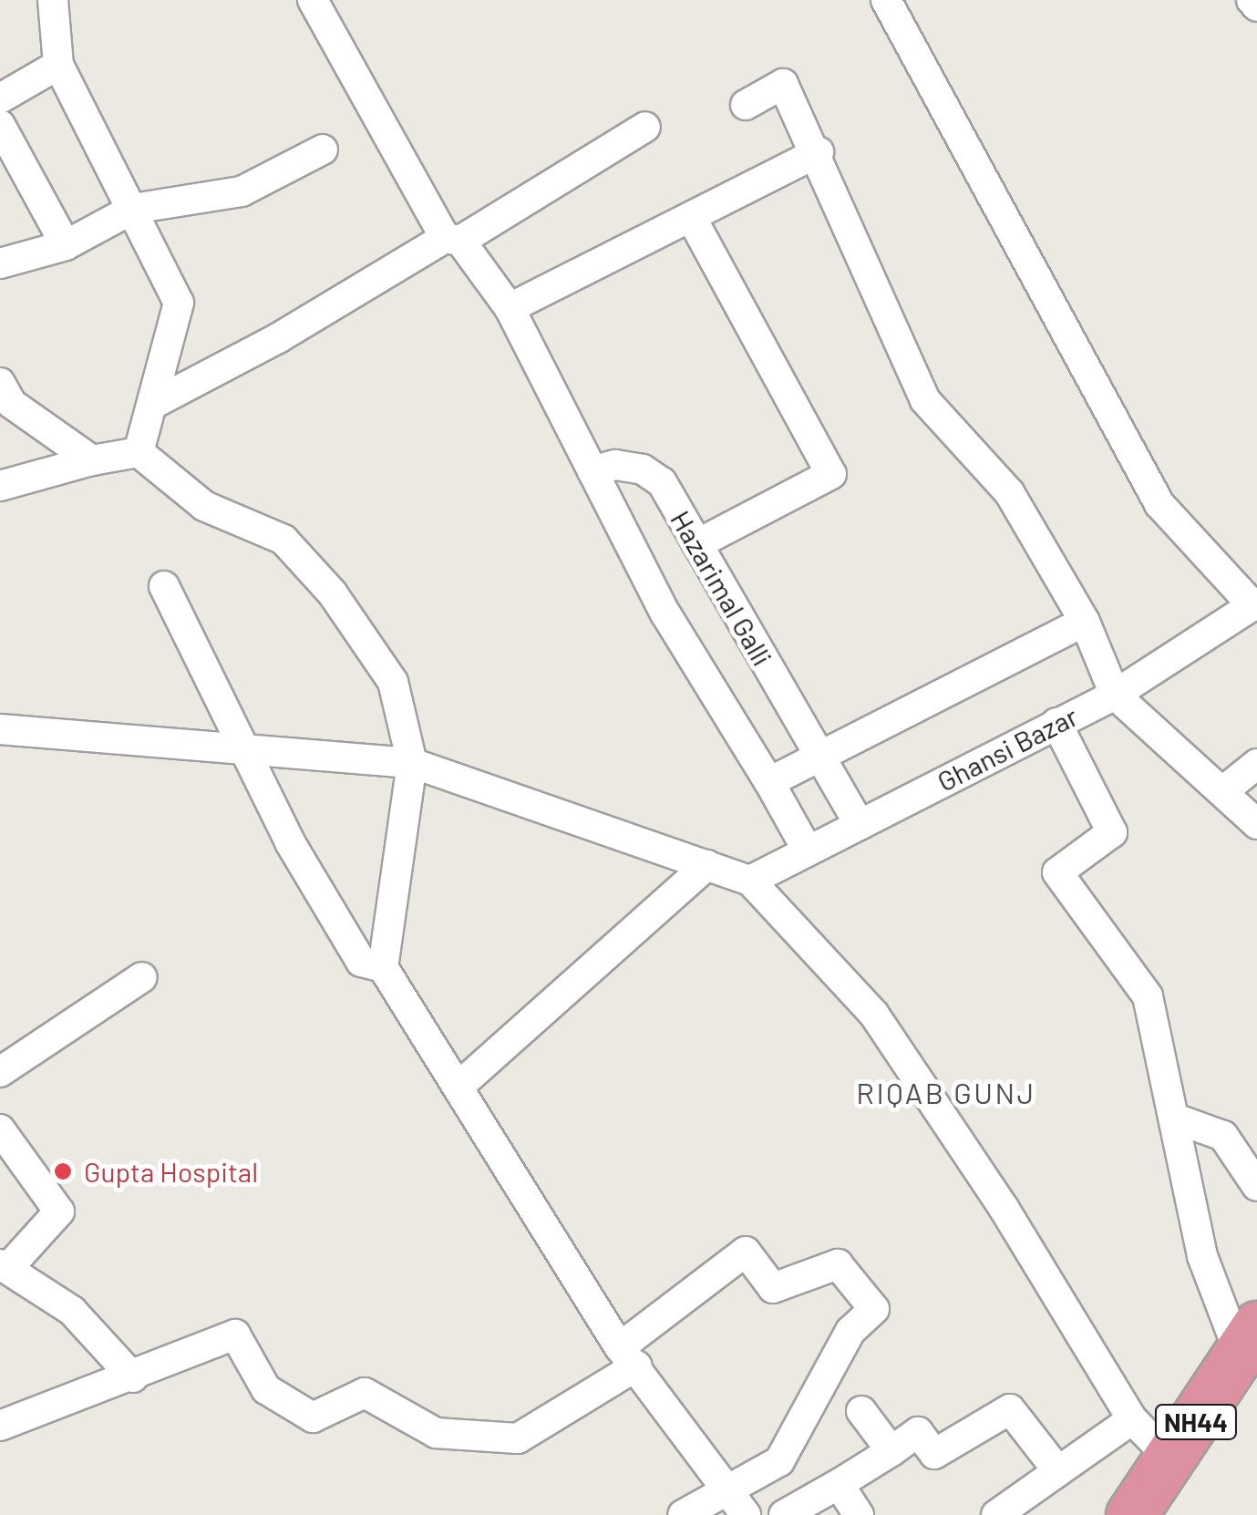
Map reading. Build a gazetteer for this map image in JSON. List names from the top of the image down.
{
  "streets": {
    "highway": ["NH44"],
    "street": ["Hazarimal Galli", "Ghansi Bazar"]
  },
  "crossings": [
    ["Hazarimal Galli", "Ghansi Bazar"]
  ],
  "districts": ["RIQAB GUNJ"],
  "places": ["Gupta Hospital"]
}
